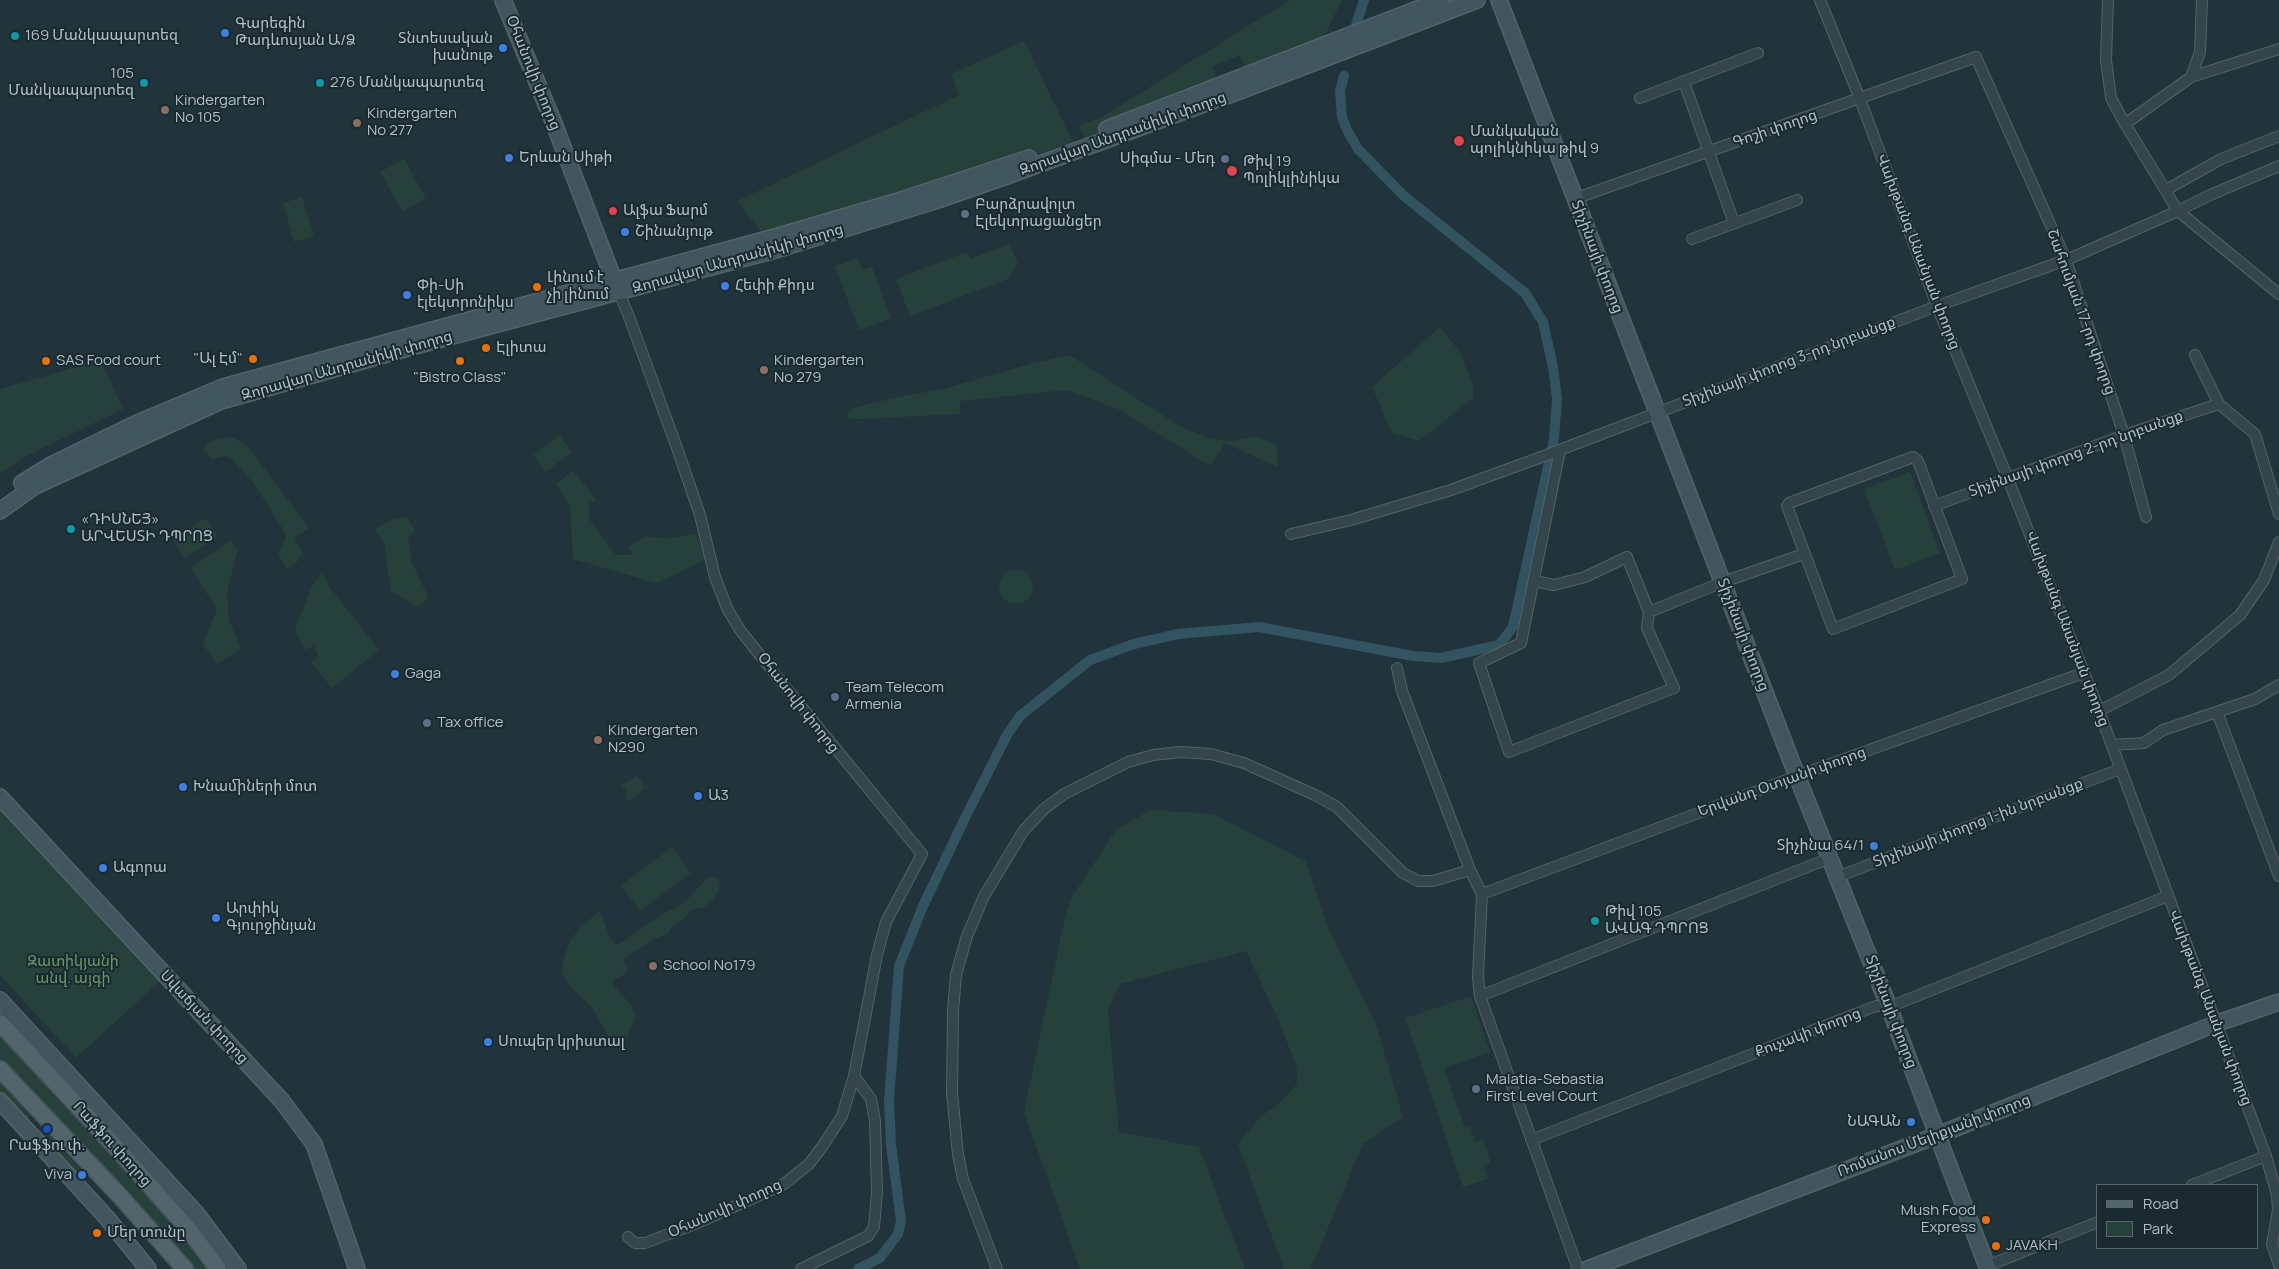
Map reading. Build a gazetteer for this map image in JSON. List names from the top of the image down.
{
  "streets": {
    "main road": [
      "Օհանովի փողոց",
      "Զորավար Անդրանիկի փողոց",
      "Տիչինայի փողոց",
      "Սվաճյան փողոց",
      "Ռոմանոս Մելիքյանի փողոց",
      "Րաֆֆու փողոց"
    ],
    "street": [
      "Գոշի փողոց",
      "Վախթանգ Անանյան փողոց",
      "Շահումյան 17-րդ փողոց",
      "Տիչինայի փողոց 3-րդ նրբանցք",
      "Տիչինայի փողոց 2-րդ նրբանցք",
      "Երվանդ Օտյանի փողոց",
      "Տիչինայի փողոց 1-ին նրբանցք",
      "Քուչակի փողոց"
    ]
  },
  "crossings": [
    ["Օհանովի փողոց", "Զորավար Անդրանիկի փողոց"],
    ["Գոշի փողոց", "Վախթանգ Անանյան փողոց"],
    ["Գոշի փողոց", "Տիչինայի փողոց"],
    ["Գոշի փողոց", "Շահումյան 17-րդ փողոց"],
    ["Վախթանգ Անանյան փողոց", "Տիչինայի փողոց 3-րդ նրբանցք"],
    ["Վախթանգ Անանյան փողոց", "Տիչինայի փողոց 2-րդ նրբանցք"],
    ["Վախթանգ Անանյան փողոց", "Երվանդ Օտյանի փողոց"],
    ["Վախթանգ Անանյան փողոց", "Տիչինայի փողոց 1-ին նրբանցք"],
    ["Վախթանգ Անանյան փողոց", "Քուչակի փողոց"],
    ["Վախթանգ Անանյան փողոց", "Ռոմանոս Մելիքյանի փողոց"],
    ["Տիչինայի փողոց", "Տիչինայի փողոց 3-րդ նրբանցք"],
    ["Տիչինայի փողոց", "Երվանդ Օտյանի փողոց"],
    ["Տիչինայի փողոց", "Տիչինայի փողոց 1-ին նրբանցք"],
    ["Տիչինայի փողոց", "Քուչակի փողոց"],
    ["Տիչինայի փողոց", "Ռոմանոս Մելիքյանի փողոց"],
    ["Շահումյան 17-րդ փողոց", "Տիչինայի փողոց 3-րդ նրբանցք"],
    ["Շահումյան 17-րդ փողոց", "Տիչինայի փողոց 2-րդ նրբանցք"]
  ],
  "parks": ["Զատիկյանի անվ. այգի"],
  "places": [
    "Գարեգին Թադևոսյան Ա/Ձ",
    "169 Մանկապարտեզ",
    "Տնտեսական խանութ",
    "105 Մանկապարտեզ",
    "276 Մանկապարտեզ",
    "Kindergarten No 105",
    "Kindergarten No 277",
    "Մանկական պոլիկնիկա թիվ 9",
    "Երևան Սիթի",
    "Սիգմա - Մեդ",
    "Թիվ 19 Պոլիկլինիկա",
    "Ալֆա Ֆարմ",
    "Բարձրավոլտ Էլեկտրացանցեր",
    "Շինանյութ",
    "Հեփի Քիդս",
    "Լինում է չի լինում",
    "Փի-Սի էլեկտրոնիկս",
    "Էլիտա",
    "\"Ալ Էմ\"",
    "SAS Food court",
    "\"Bistro Class\"",
    "Kindergarten No 279",
    "«ԴԻՍՆԵՅ» ԱՐՎԵՍՏԻ ԴՊՐՈՑ",
    "Gaga",
    "Team Telecom Armenia",
    "Tax office",
    "Kindergarten N290",
    "Խնամիների մոտ",
    "Ա3",
    "Տիչինա 64/1",
    "Ագորա",
    "Արփիկ Գյուրջինյան",
    "Թիվ 105 ԱՎԱԳ ԴՊՐՈՑ",
    "School No179",
    "Սուպեր կրիստալ",
    "Malatia-Sebastia First Level Court",
    "ՆԱԳԱՆ",
    "Րաֆֆու փ.",
    "Viva",
    "Mush Food Express",
    "Մեր տունը",
    "JAVAKH"
  ],
  "legend": ["Road", "Park"]
}
